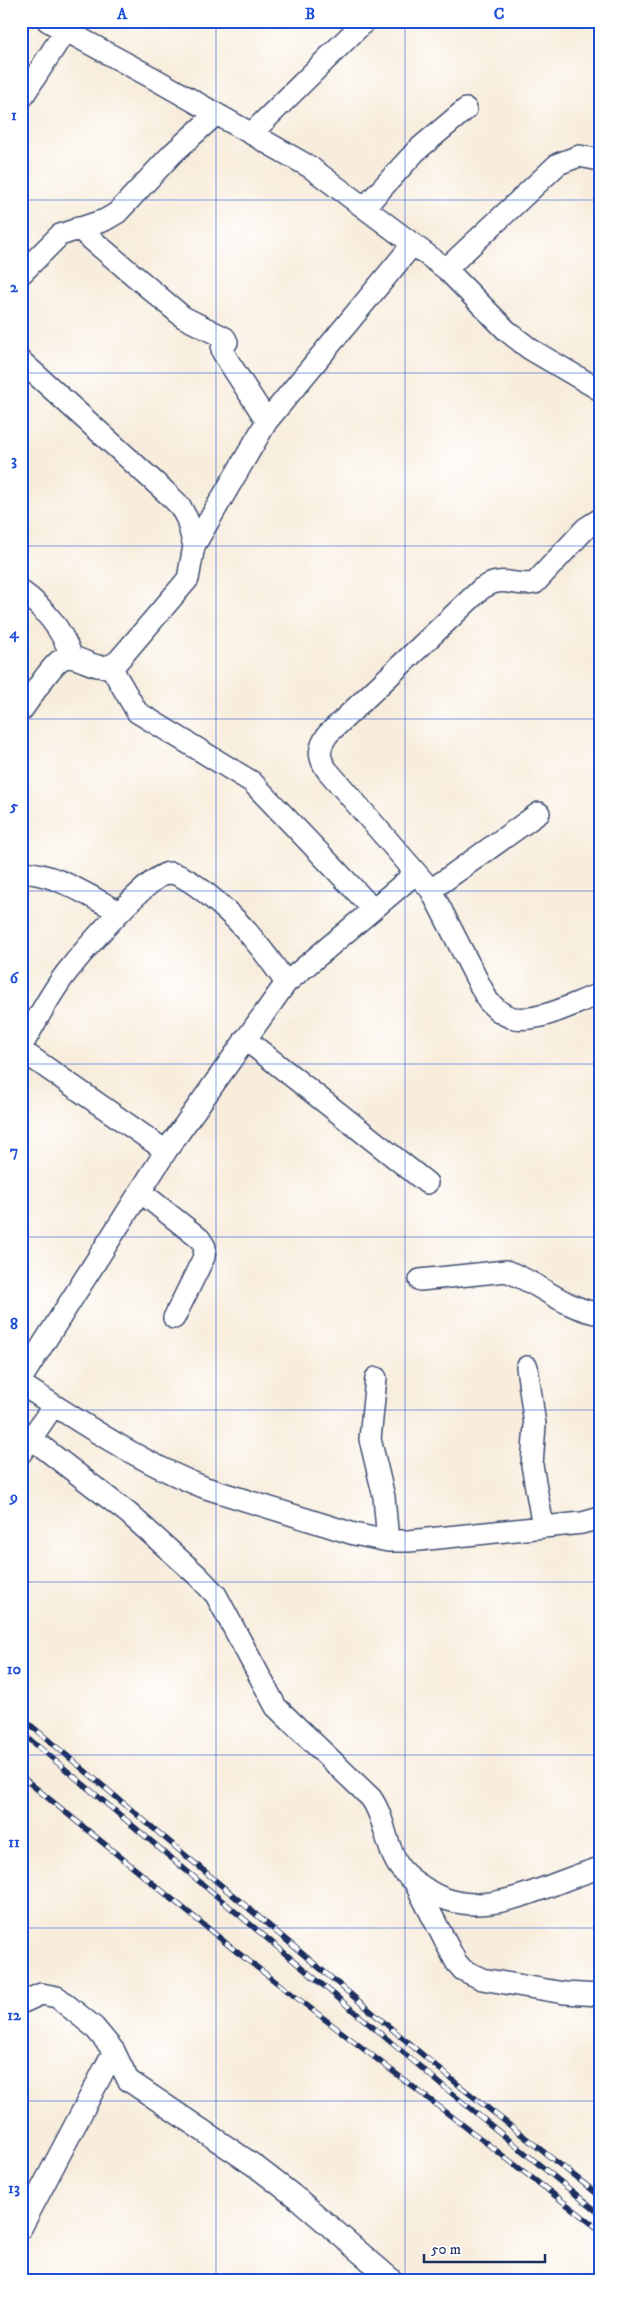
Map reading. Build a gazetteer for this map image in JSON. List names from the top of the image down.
{
  "scale_bar": "50 m",
  "grid": {
    "columns": ["A", "B", "C"],
    "rows": [
      "1",
      "2",
      "3",
      "4",
      "5",
      "6",
      "7",
      "8",
      "9",
      "10",
      "11",
      "12",
      "13"
    ]
  }
}
